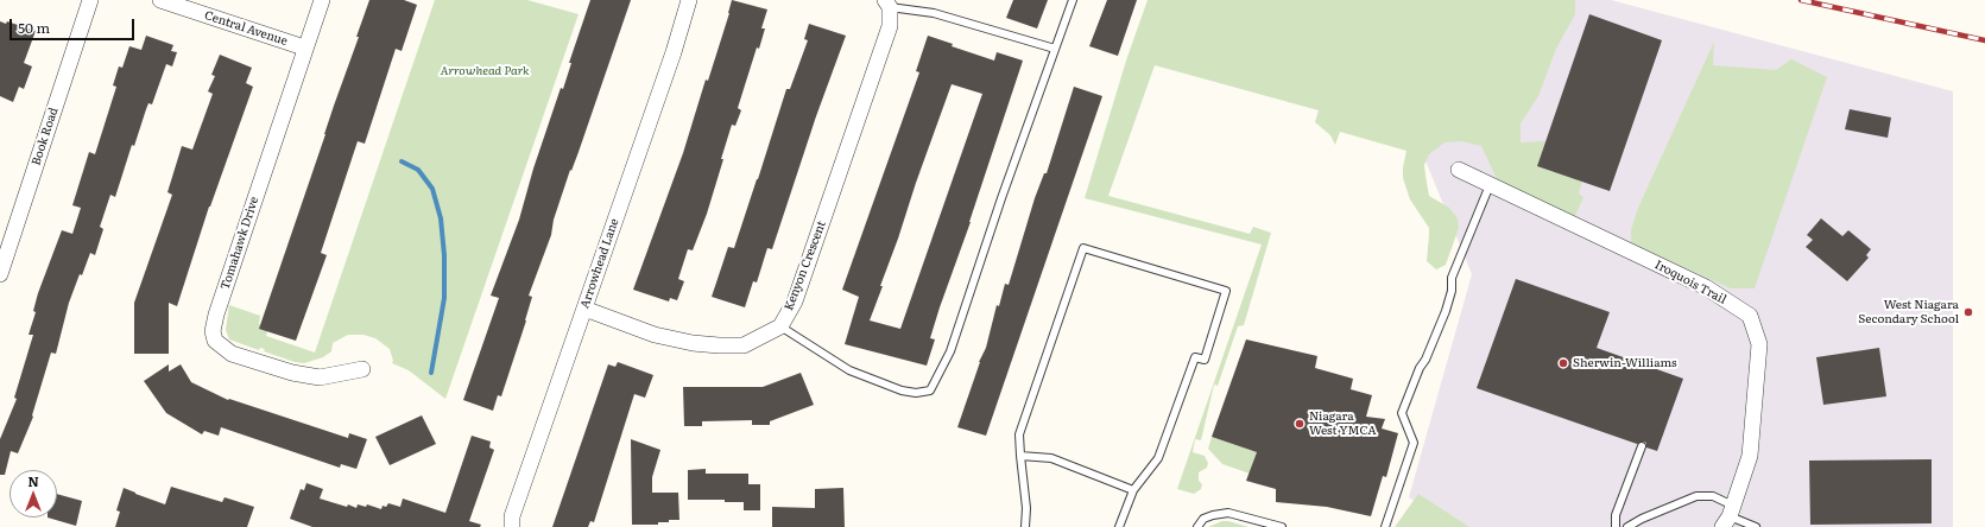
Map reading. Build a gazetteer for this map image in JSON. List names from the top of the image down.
{
  "streets": {
    "street": [
      "Central Avenue",
      "Book Road",
      "Tomahawk Drive",
      "Arrowhead Lane",
      "Kenyon Crescent",
      "Iroquois Trail"
    ]
  },
  "crossings": [
    ["Central Avenue", "Tomahawk Drive"]
  ],
  "parks": ["Arrowhead Park"],
  "places": ["West Niagara Secondary School", "Sherwin-Williams", "Niagara West YMCA"],
  "scale_bar": "50 m",
  "north": "top"
}
